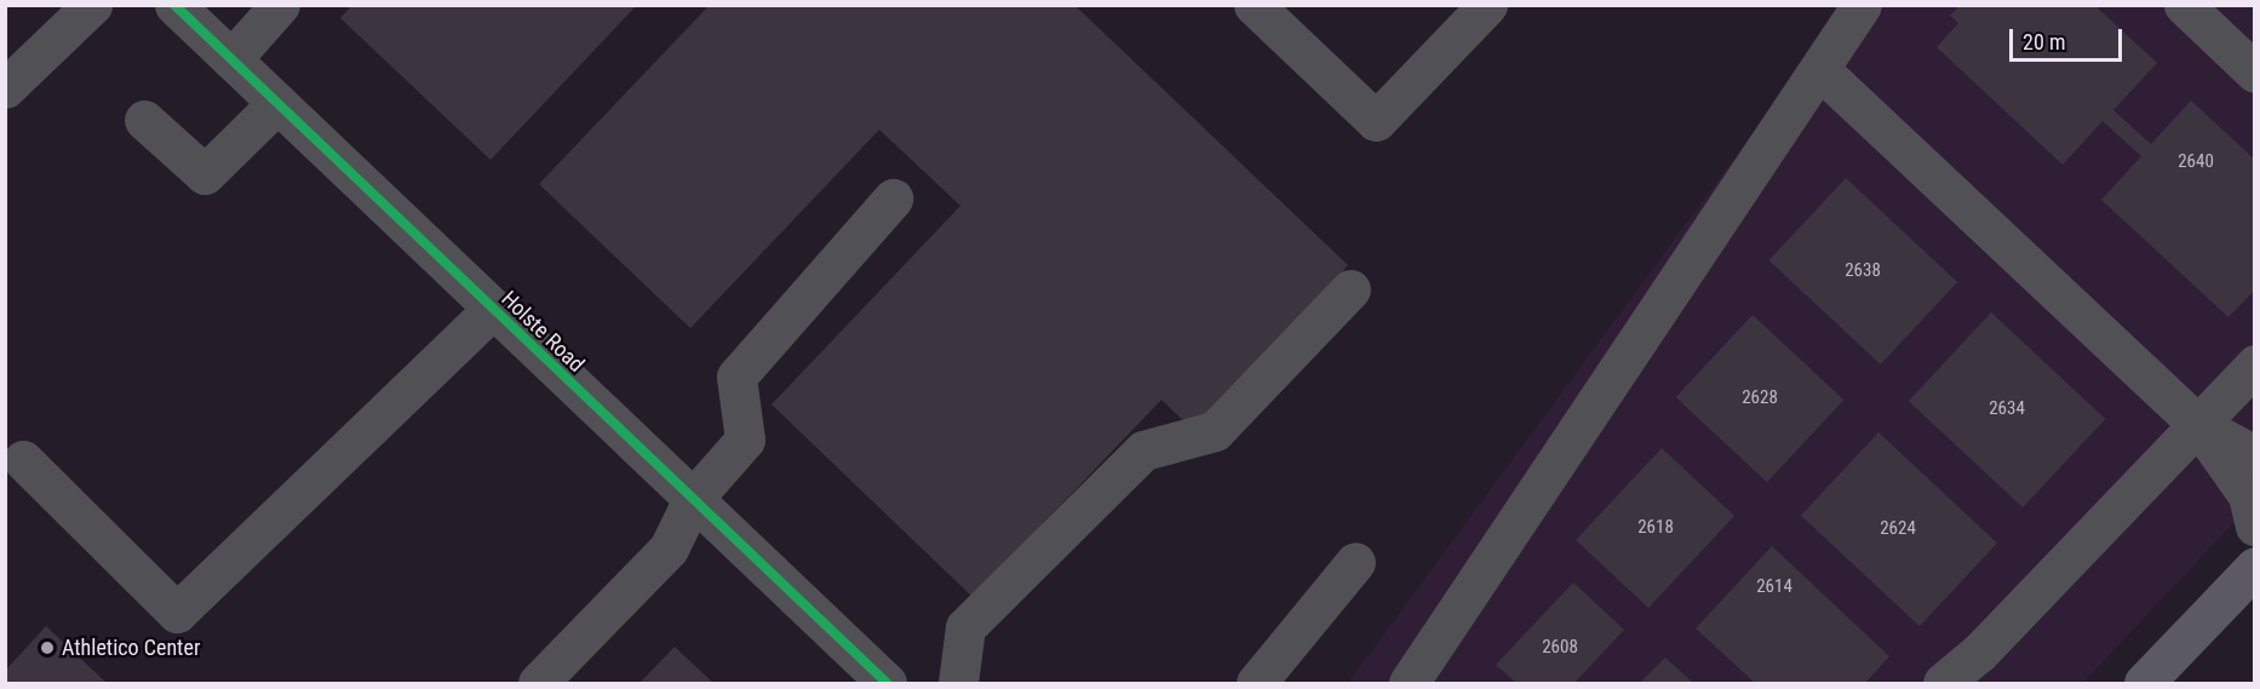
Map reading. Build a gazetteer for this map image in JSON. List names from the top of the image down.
{
  "streets": {
    "street": ["Holste Road"]
  },
  "places": ["Athletico Center"],
  "house_numbers": [
    "2640",
    "2638",
    "2628",
    "2634",
    "2618",
    "2624",
    "2614",
    "2608"
  ],
  "scale_bar": "20 m"
}
